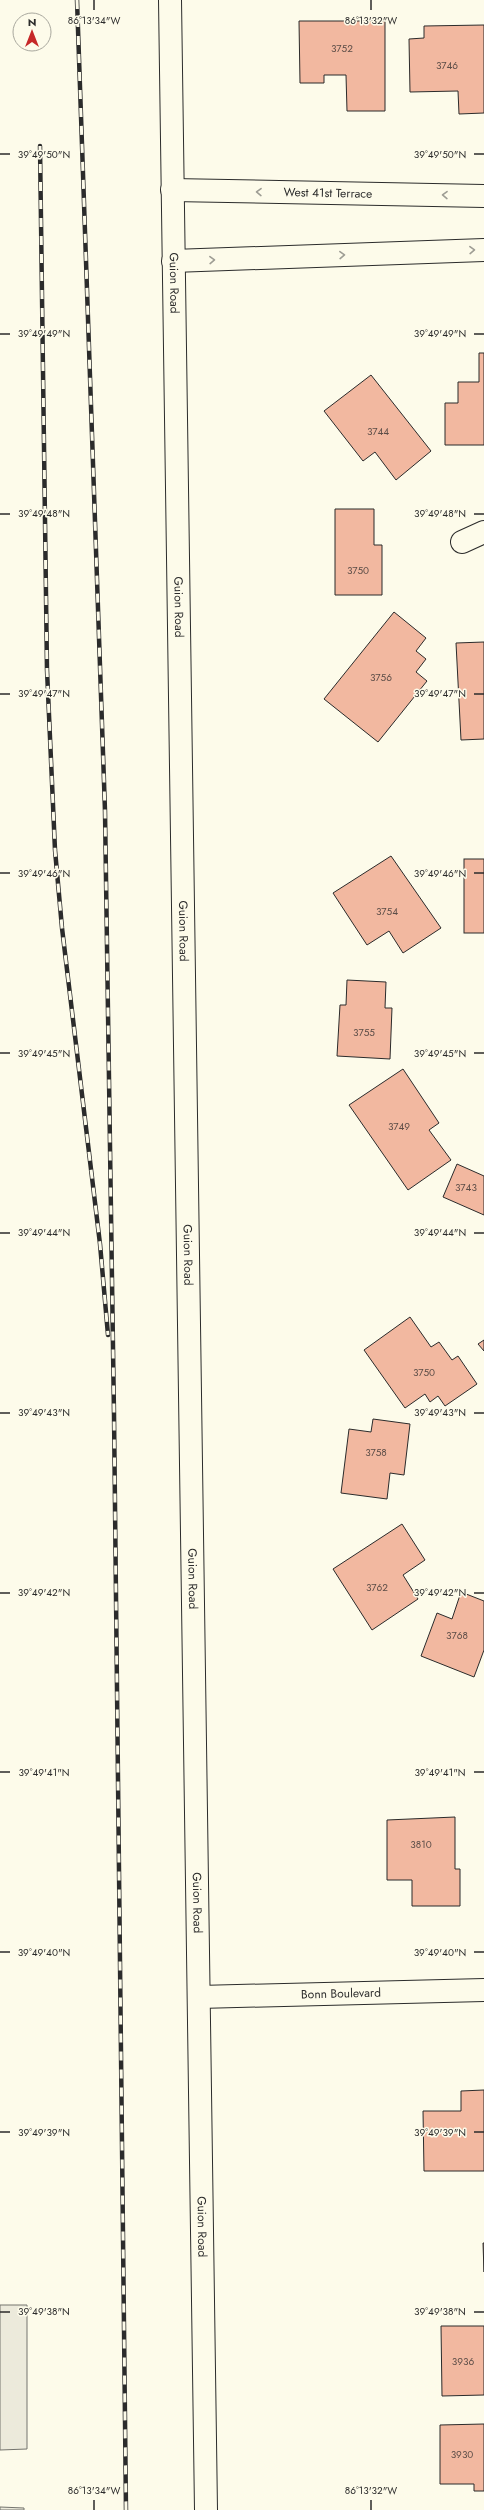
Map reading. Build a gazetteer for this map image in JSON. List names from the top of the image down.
{
  "streets": {
    "street": ["West 41st Terrace", "Guion Road", "Bonn Boulevard"]
  },
  "crossings": [
    ["West 41st Terrace", "Guion Road"],
    ["Guion Road", "Bonn Boulevard"]
  ],
  "house_numbers": [
    "3752",
    "3746",
    "3744",
    "3750",
    "3756",
    "3754",
    "3755",
    "3749",
    "3743",
    "3750",
    "3758",
    "3762",
    "3768",
    "3810",
    "3936",
    "3930"
  ],
  "north": "top",
  "coordinates": [
    "86°13'34\"W",
    "86°13'32\"W",
    "39°49'50\"N",
    "39°49'49\"N",
    "39°49'48\"N",
    "39°49'47\"N",
    "39°49'46\"N",
    "39°49'45\"N",
    "39°49'44\"N",
    "39°49'43\"N",
    "39°49'42\"N",
    "39°49'41\"N",
    "39°49'40\"N",
    "39°49'39\"N",
    "39°49'38\"N"
  ]
}
